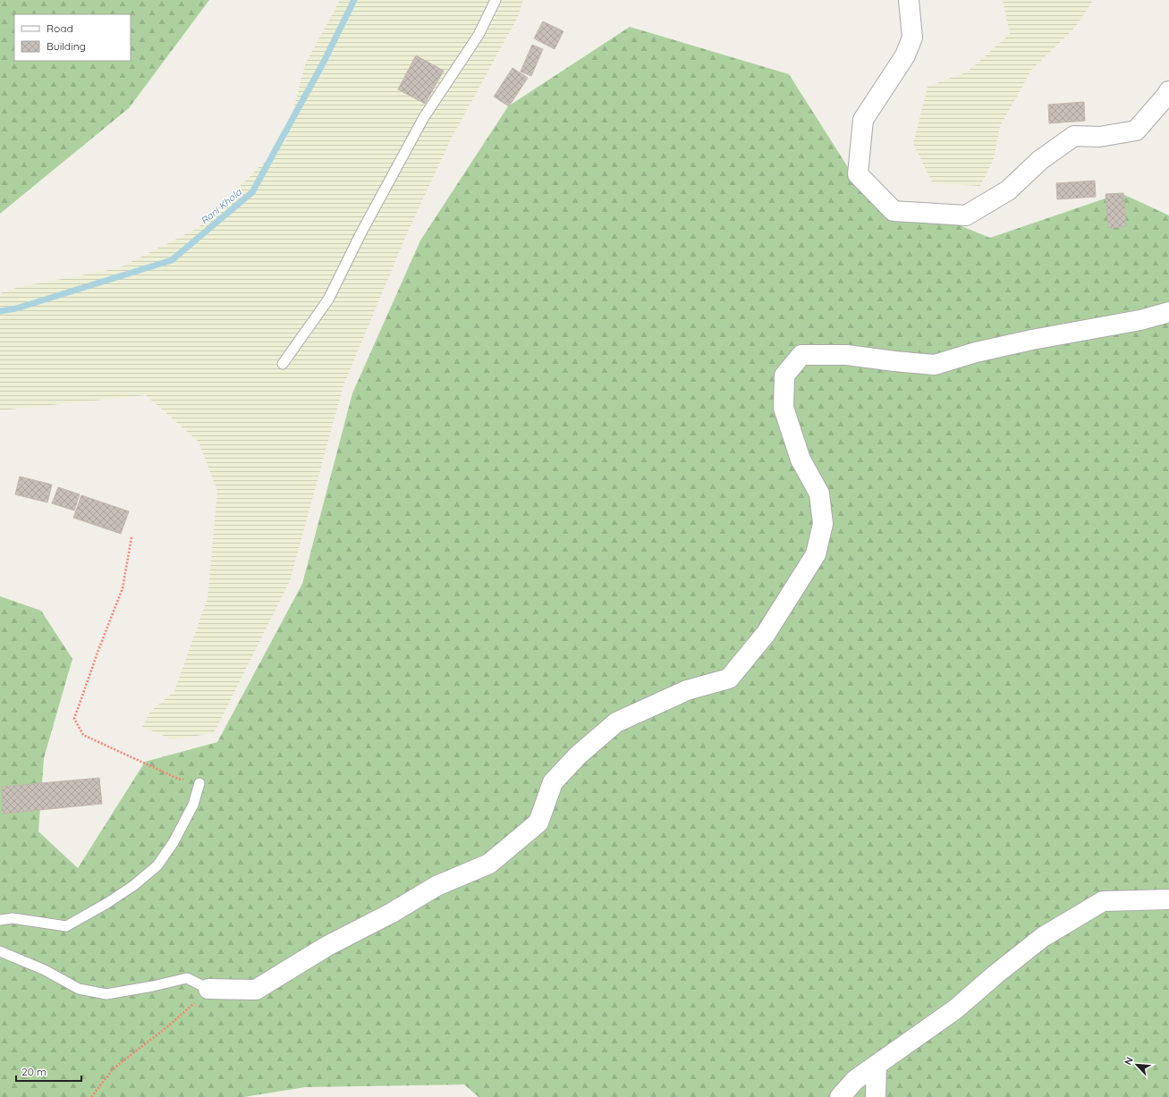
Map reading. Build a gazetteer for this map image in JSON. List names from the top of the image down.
{
  "water": ["Rani Khola"],
  "legend": ["Road", "Building"],
  "scale_bar": "20 m",
  "north": "top left"
}
